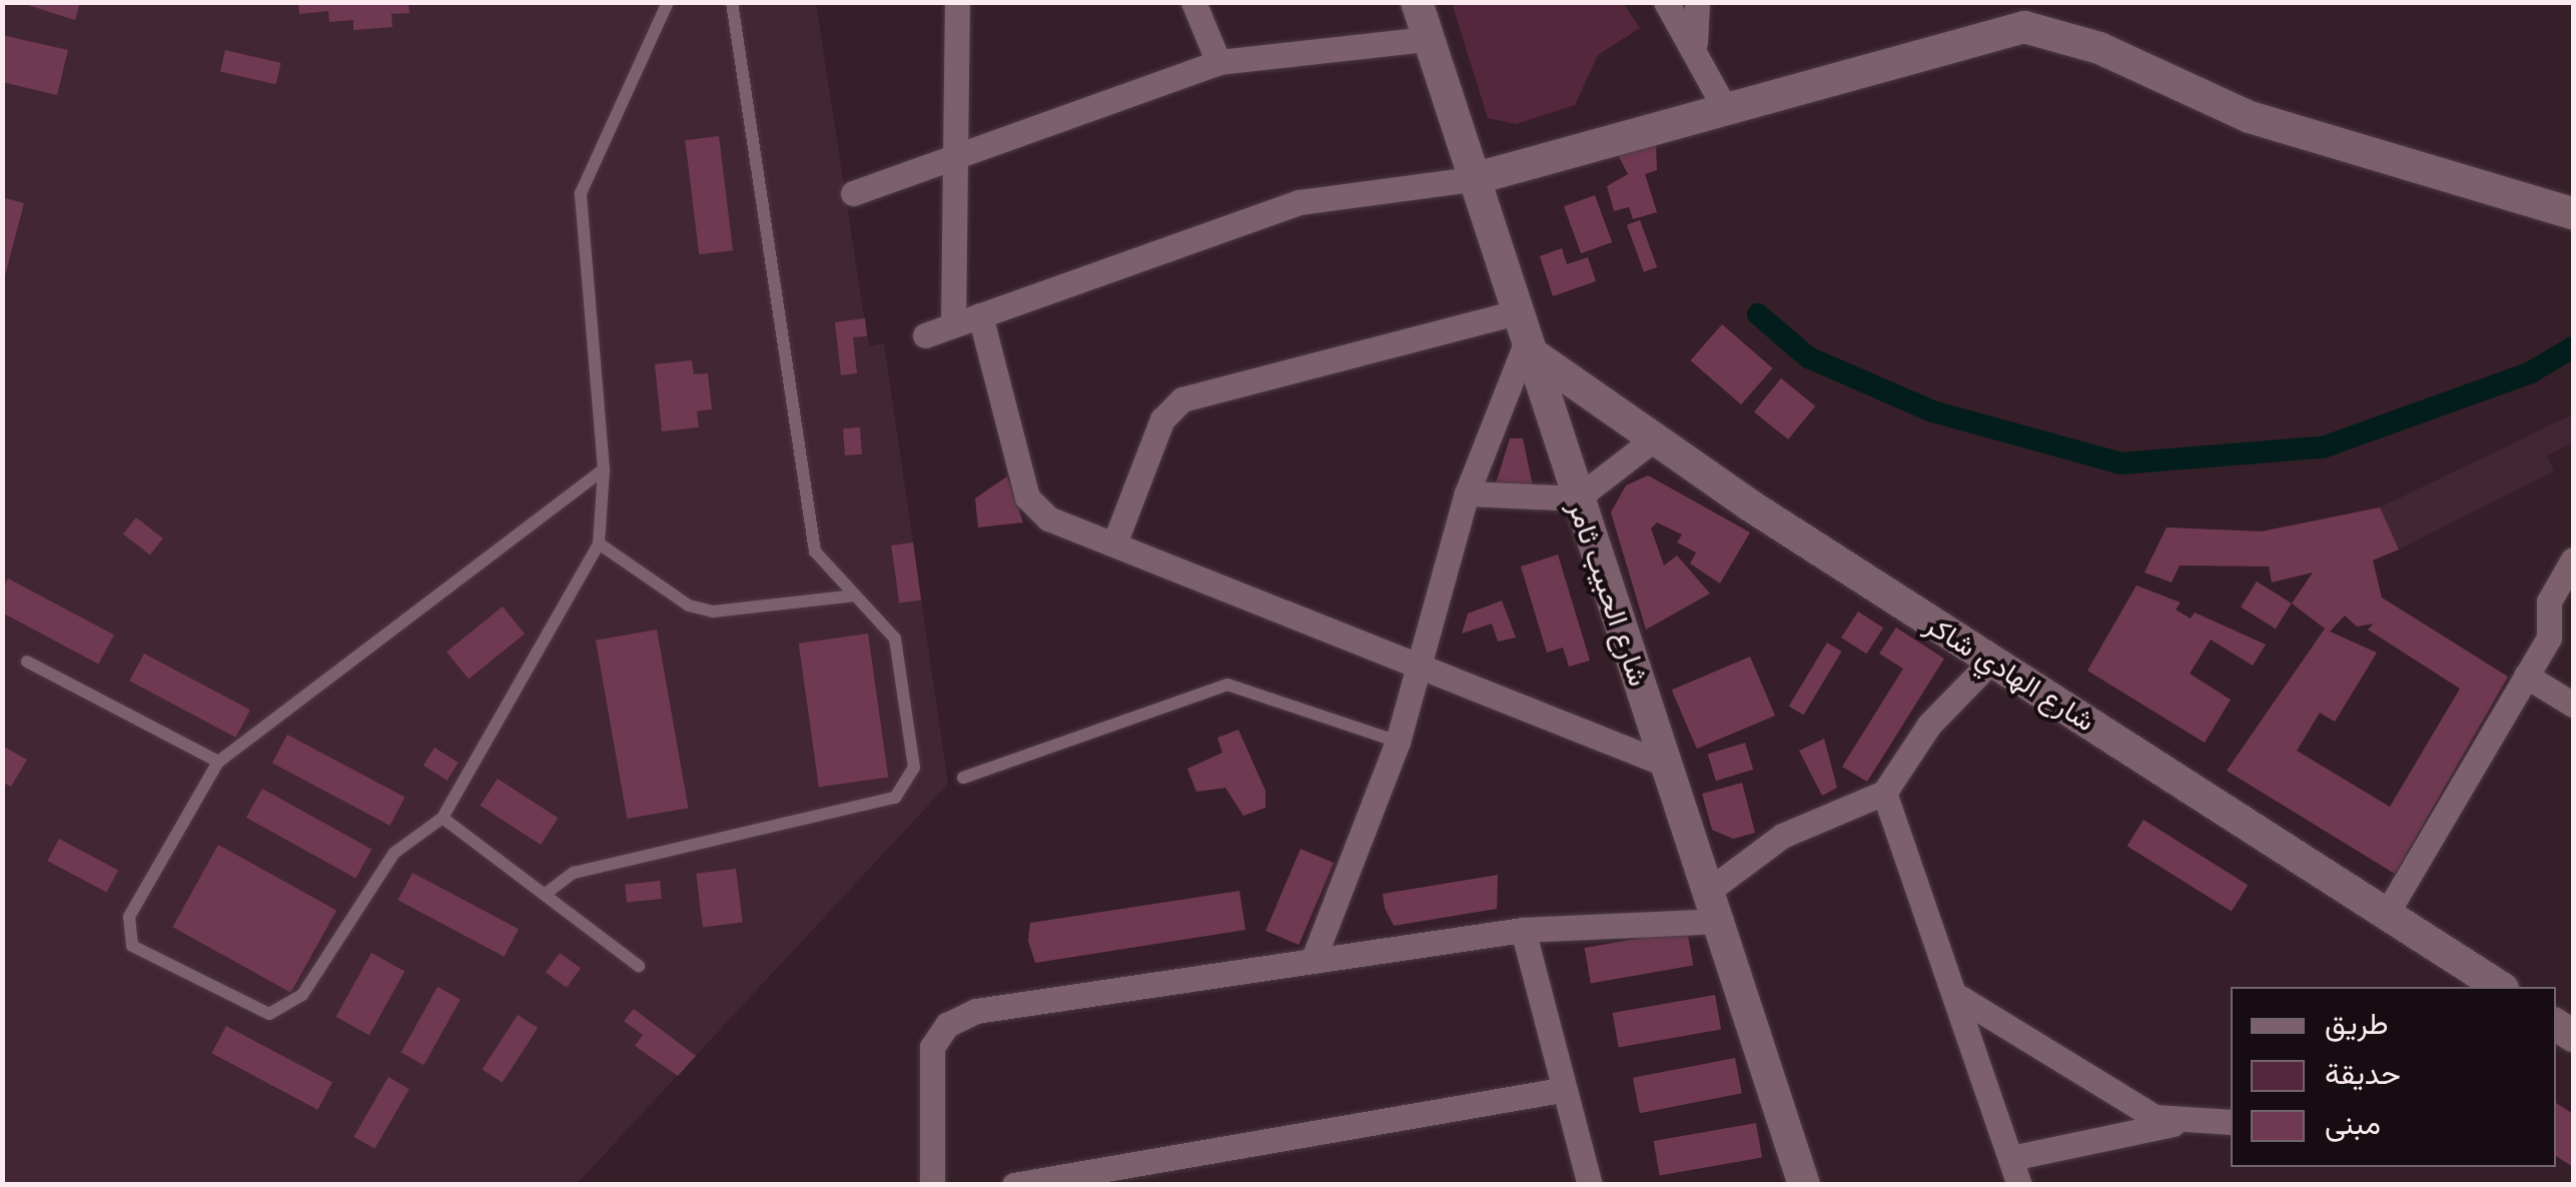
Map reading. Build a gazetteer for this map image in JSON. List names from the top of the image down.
{
  "streets": {
    "street": ["شارع الحبيب ثامر", "شارع الهادي شاكر"]
  },
  "crossings": [
    ["شارع الحبيب ثامر", "شارع الهادي شاكر"]
  ],
  "legend": ["طريق", "حديقة", "مبنى"]
}
